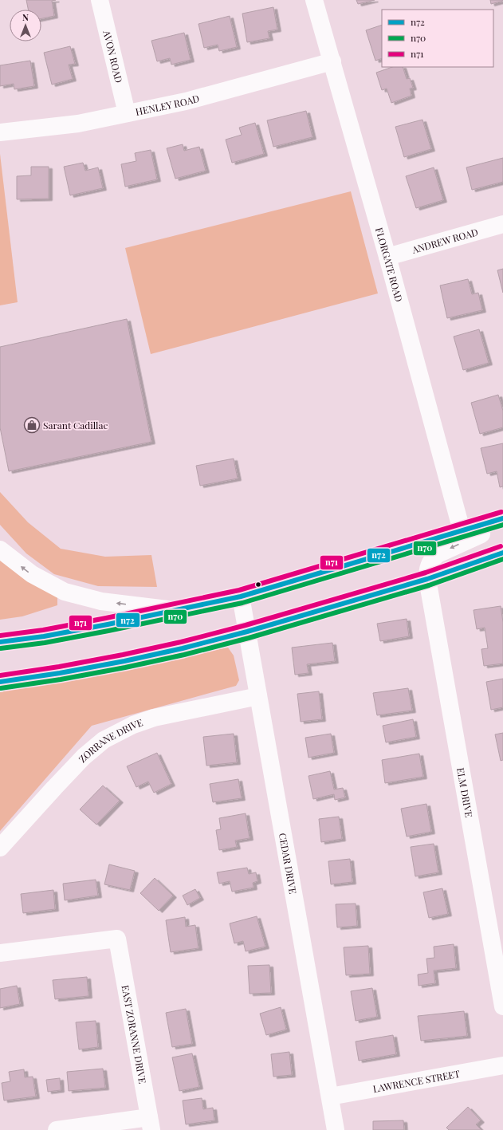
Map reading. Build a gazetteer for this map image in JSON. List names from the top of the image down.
{
  "streets": {
    "main road": [
      "AVON ROAD",
      "HENLEY ROAD",
      "ANDREW ROAD",
      "FLORGATE ROAD",
      "ZORRANE DRIVE",
      "ELM DRIVE",
      "CEDAR DRIVE",
      "EAST ZORANNE DRIVE",
      "LAWRENCE STREET"
    ]
  },
  "crossings": [
    ["AVON ROAD", "HENLEY ROAD"],
    ["HENLEY ROAD", "FLORGATE ROAD"],
    ["ANDREW ROAD", "FLORGATE ROAD"],
    ["ZORRANE DRIVE", "CEDAR DRIVE"],
    ["CEDAR DRIVE", "LAWRENCE STREET"]
  ],
  "places": {
    "shop": ["Sarant Cadillac"]
  },
  "lines": ["transit line n71", "transit line n72", "transit line n70"],
  "legend": ["n72", "n70", "n71"],
  "north": "top"
}
